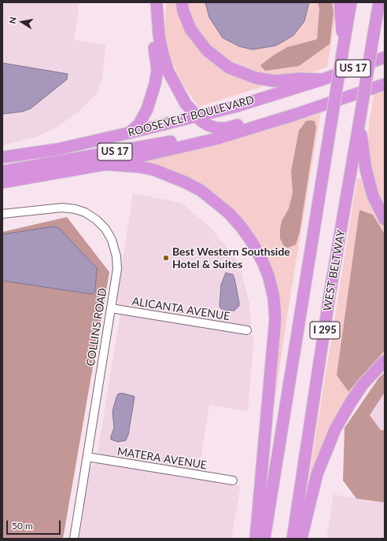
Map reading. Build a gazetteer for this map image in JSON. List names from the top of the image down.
{
  "streets": {
    "highway": [
      "US 17",
      "ROOSEVELT BOULEVARD",
      "WEST BELTWAY",
      "I 295"
    ],
    "street": ["ALICANTA AVENUE", "COLLINS ROAD", "MATERA AVENUE"]
  },
  "crossings": [
    ["US 17", "ROOSEVELT BOULEVARD"],
    ["ALICANTA AVENUE", "COLLINS ROAD"],
    ["COLLINS ROAD", "MATERA AVENUE"]
  ],
  "places": ["Best Western Southside Hotel & Suites"],
  "scale_bar": "50 m",
  "north": "left"
}
